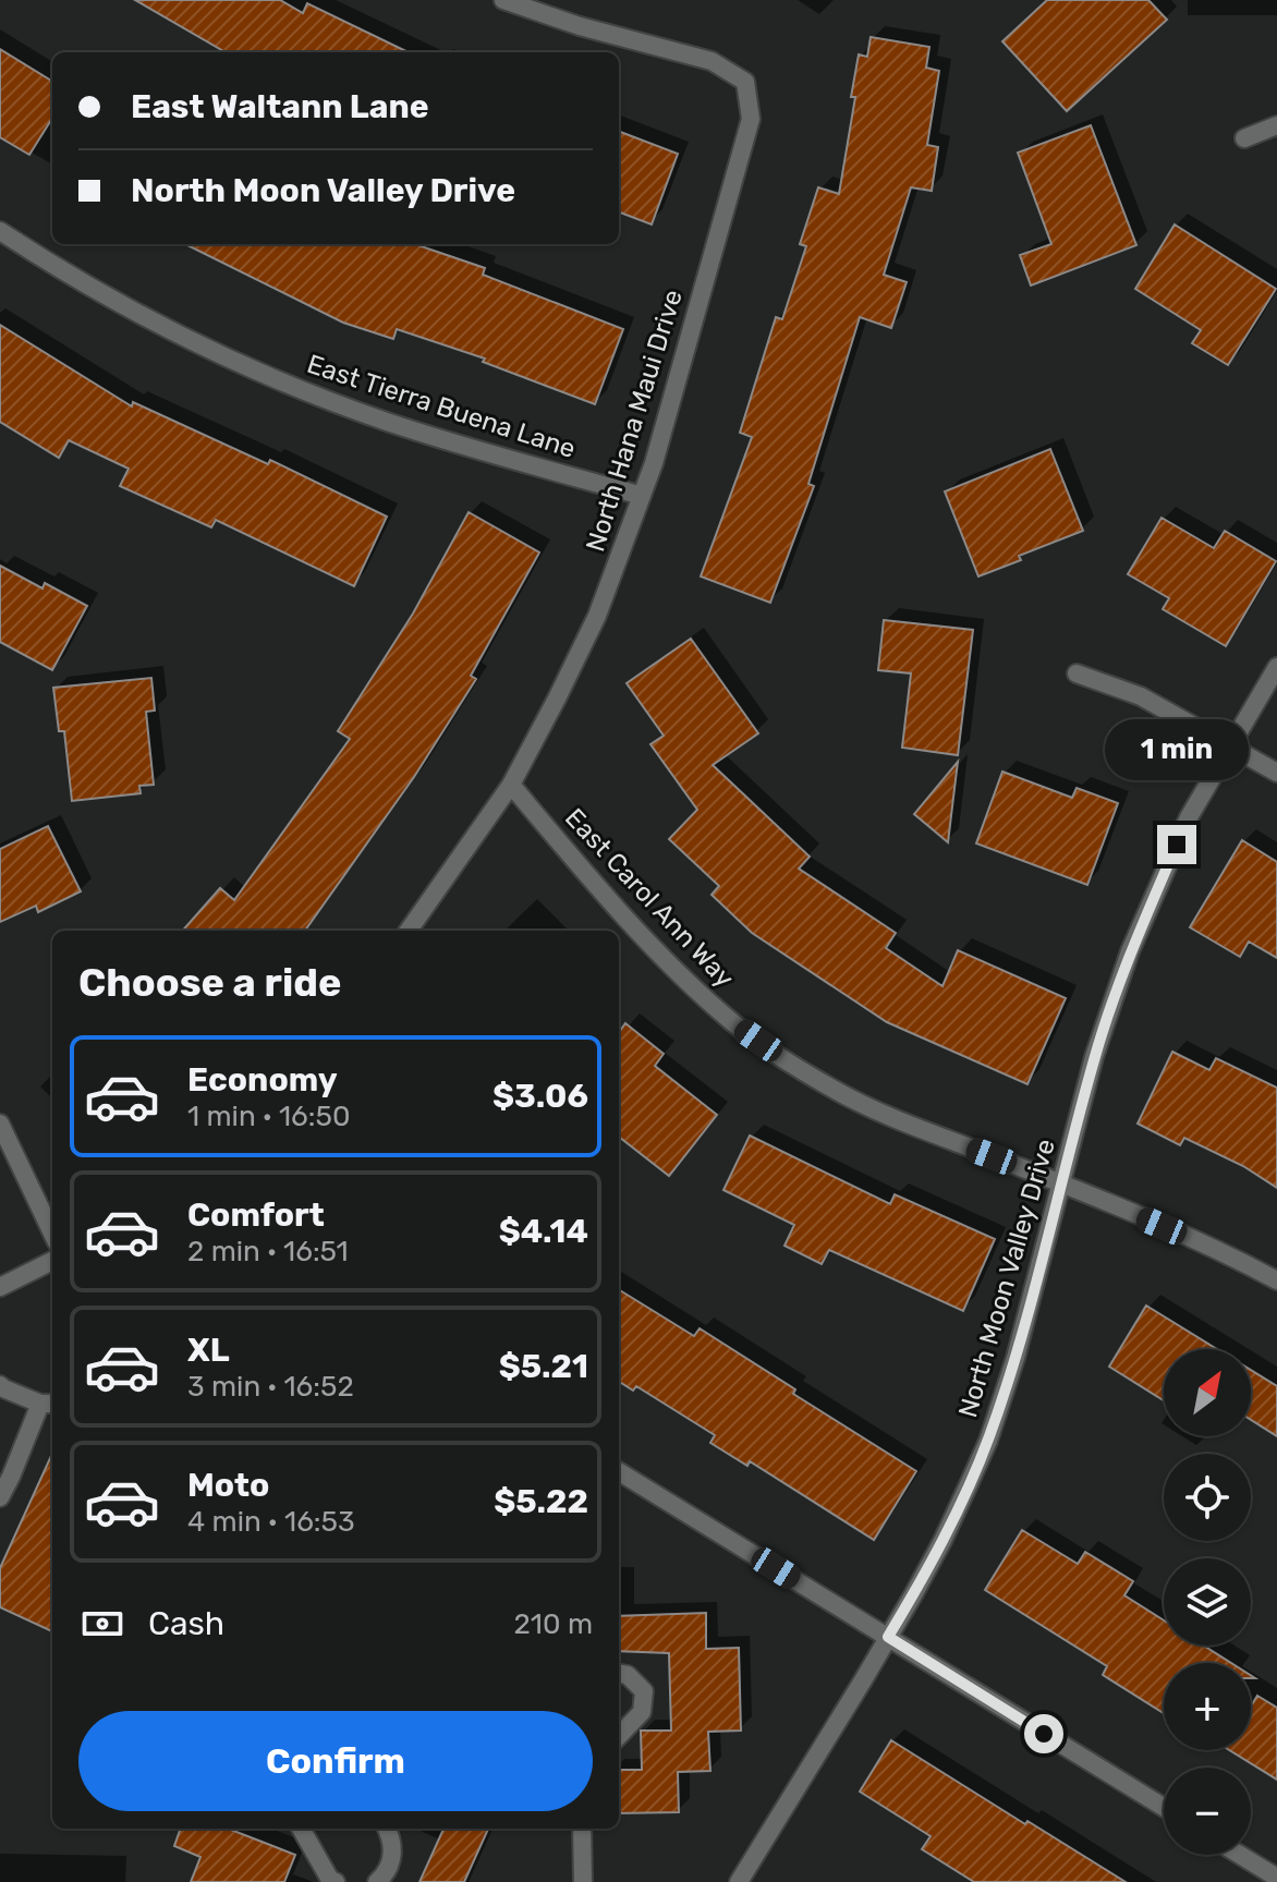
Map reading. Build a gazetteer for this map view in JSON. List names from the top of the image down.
{
  "streets": {
    "street": [
      "East Tierra Buena Lane",
      "North Hana Maui Drive",
      "East Carol Ann Way",
      "North Moon Valley Drive"
    ]
  },
  "crossings": [
    ["East Tierra Buena Lane", "North Hana Maui Drive"],
    ["North Hana Maui Drive", "East Carol Ann Way"],
    ["East Carol Ann Way", "North Moon Valley Drive"]
  ],
  "north": "top right",
  "page": {
    "banner": ["East Waltann Lane", "North Moon Valley Drive"],
    "bubble": "1 min",
    "heading": "Choose a ride",
    "list": [
      {
        "name": "Economy",
        "note": "1 min · 16:50",
        "value": "$3.06"
      },
      {
        "name": "Comfort",
        "note": "2 min · 16:51",
        "value": "$4.14"
      },
      {
        "name": "XL",
        "note": "3 min · 16:52",
        "value": "$5.21"
      },
      {
        "name": "Moto",
        "note": "4 min · 16:53",
        "value": "$5.22"
      }
    ],
    "map_buttons": ["+", "−"],
    "pay": ["Cash", "210 m"],
    "buttons": "Confirm"
  }
}
